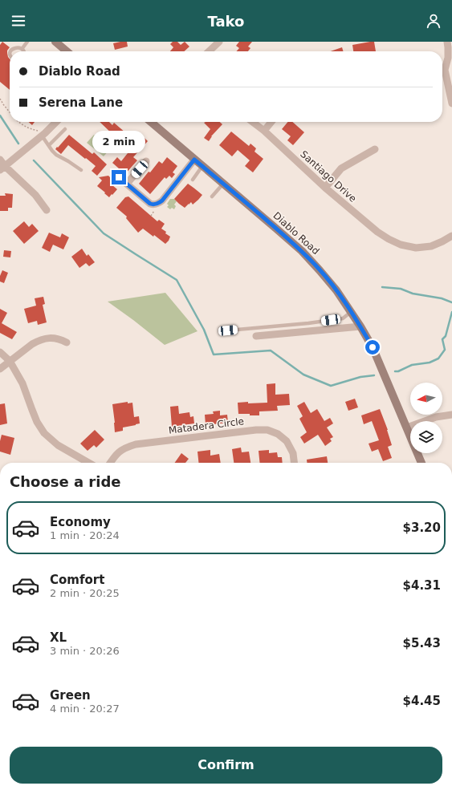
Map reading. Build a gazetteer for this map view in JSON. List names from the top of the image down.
{
  "streets": {
    "street": ["Santiago Drive", "Diablo Road", "Matadera Circle"]
  },
  "north": "left",
  "page": {
    "header": "Tako",
    "banner": ["Diablo Road", "Serena Lane"],
    "bubble": "2 min",
    "heading": "Choose a ride",
    "list": [
      {
        "name": "Economy",
        "note": "1 min · 20:24",
        "value": "$3.20"
      },
      {
        "name": "Comfort",
        "note": "2 min · 20:25",
        "value": "$4.31"
      },
      {
        "name": "XL",
        "note": "3 min · 20:26",
        "value": "$5.43"
      },
      {
        "name": "Green",
        "note": "4 min · 20:27",
        "value": "$4.45"
      }
    ],
    "buttons": "Confirm"
  }
}
